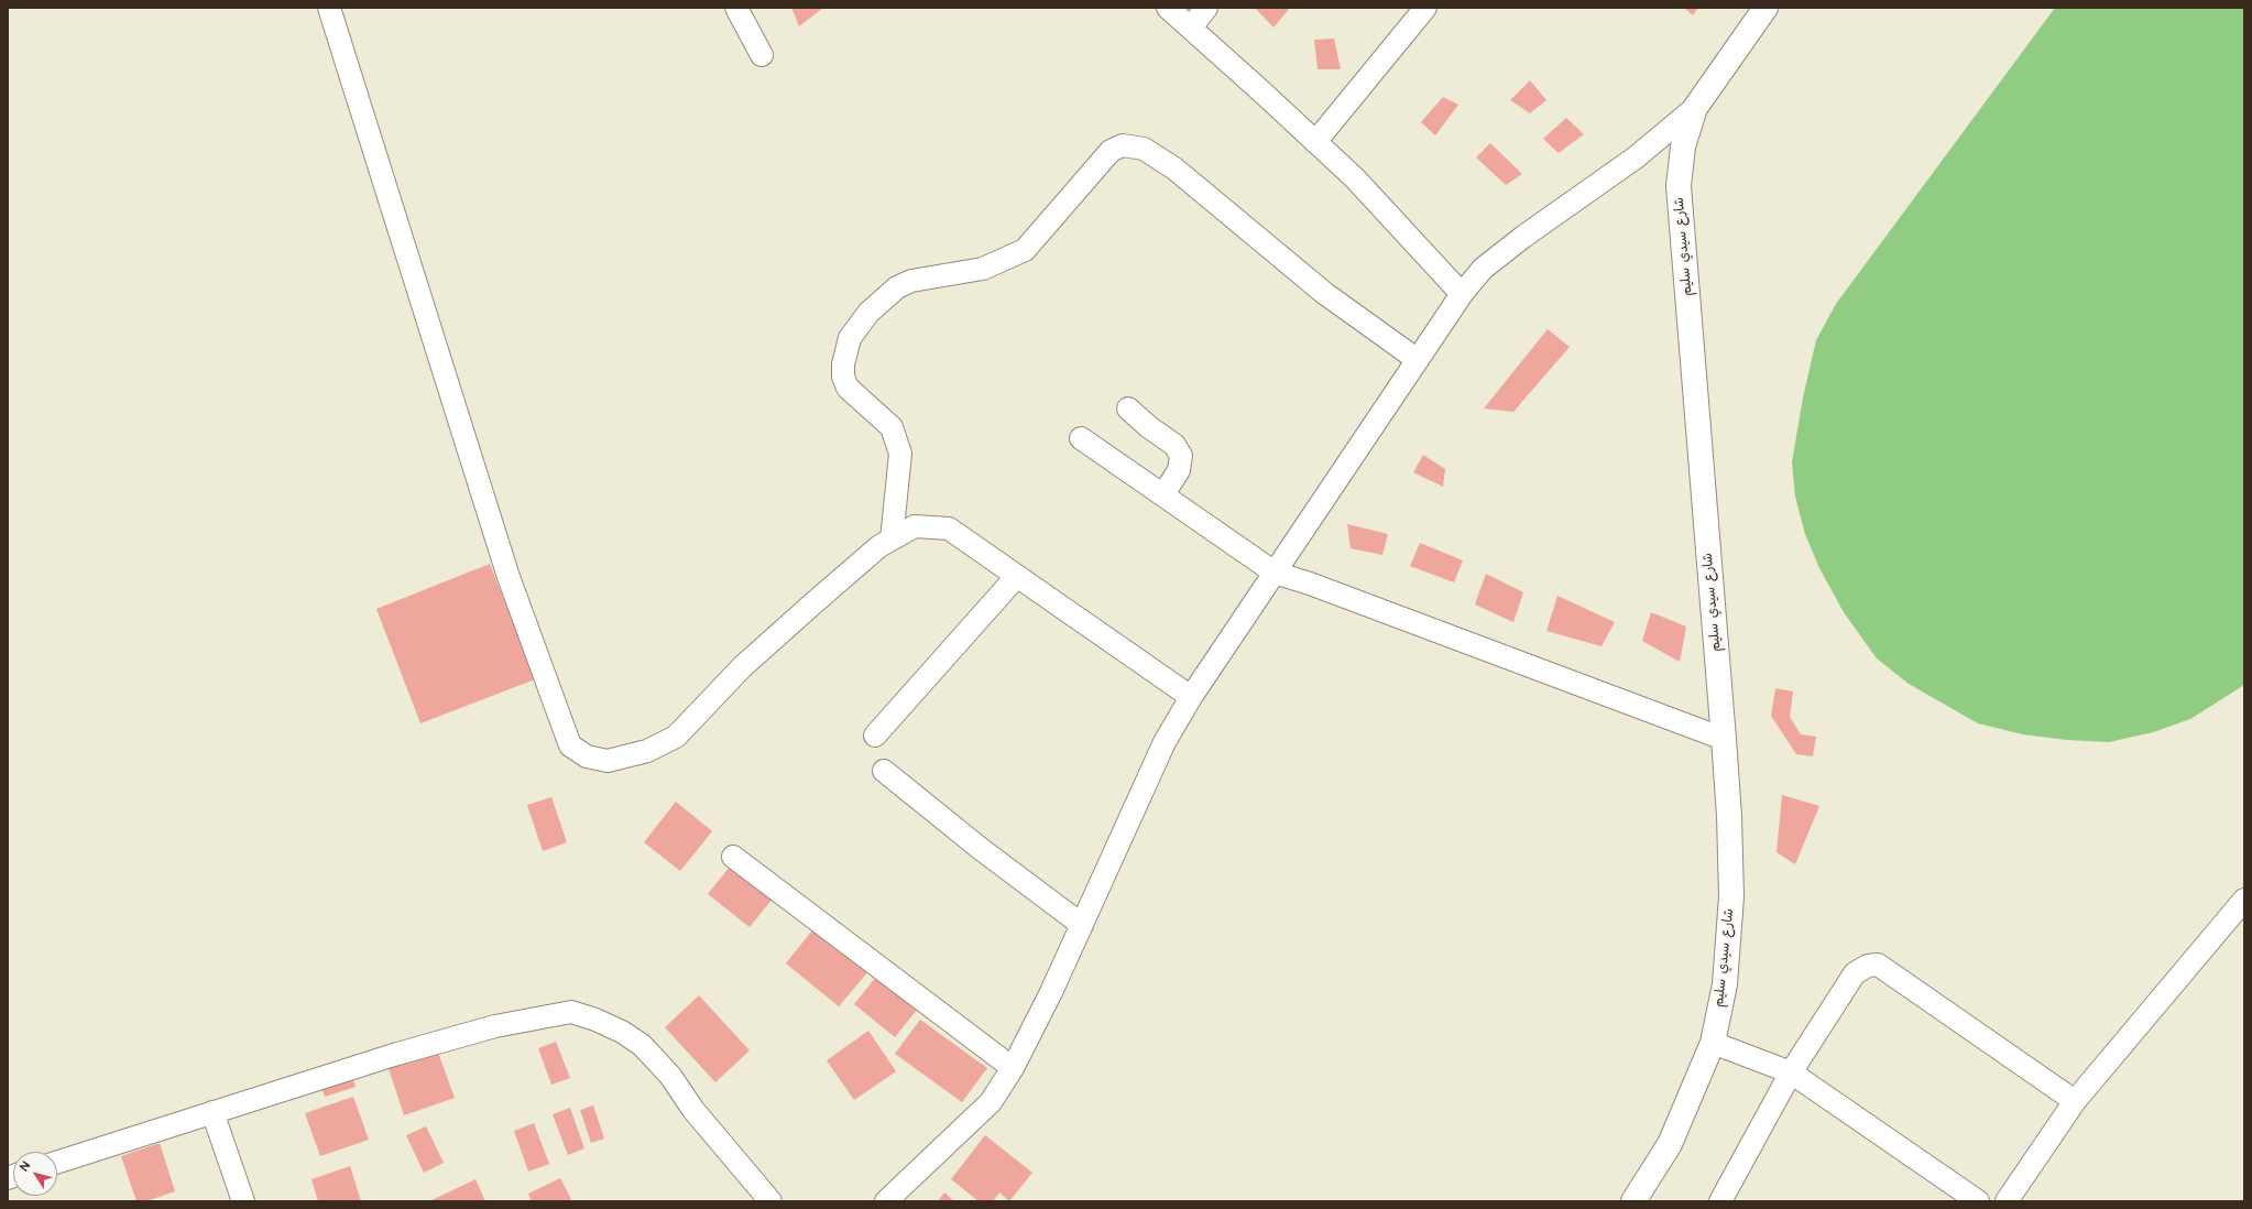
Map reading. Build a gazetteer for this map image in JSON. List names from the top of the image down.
{
  "streets": {
    "main road": ["شارع سيدي سليم"]
  },
  "north": "top left"
}
